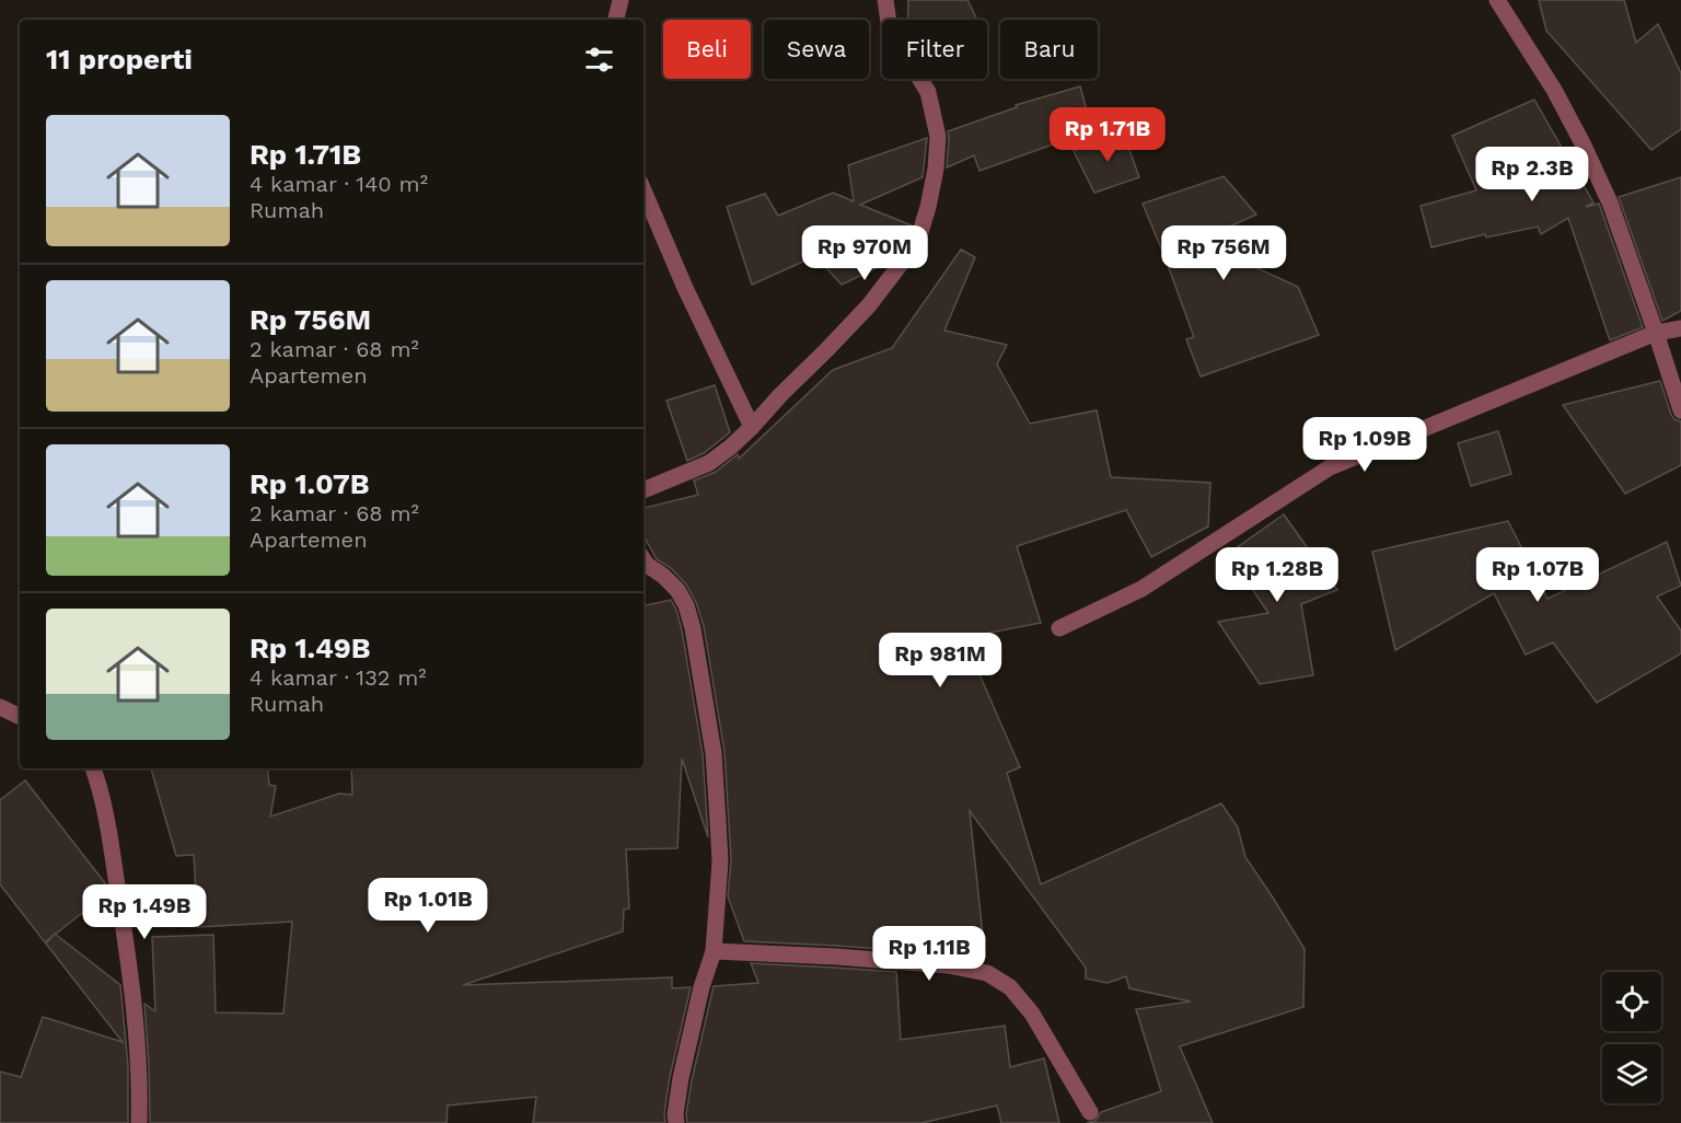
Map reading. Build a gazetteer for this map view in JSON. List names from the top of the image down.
{
  "page": {
    "chip": [
      "Beli",
      "Sewa",
      "Filter",
      "Baru"
    ],
    "heading": "11 properti",
    "list": [
      {
        "name": "Rp 1.71B",
        "note": "4 kamar · 140 m² · Rumah"
      },
      {
        "name": "Rp 756M",
        "note": "2 kamar · 68 m² · Apartemen"
      },
      {
        "name": "Rp 1.07B",
        "note": "2 kamar · 68 m² · Apartemen"
      },
      {
        "name": "Rp 1.49B",
        "note": "4 kamar · 132 m² · Rumah"
      }
    ],
    "price": [
      "Rp 1.71B",
      "Rp 2.3B",
      "Rp 970M",
      "Rp 756M",
      "Rp 1.09B",
      "Rp 1.28B",
      "Rp 1.07B",
      "Rp 981M",
      "Rp 1.01B",
      "Rp 1.49B",
      "Rp 1.11B"
    ]
  }
}
